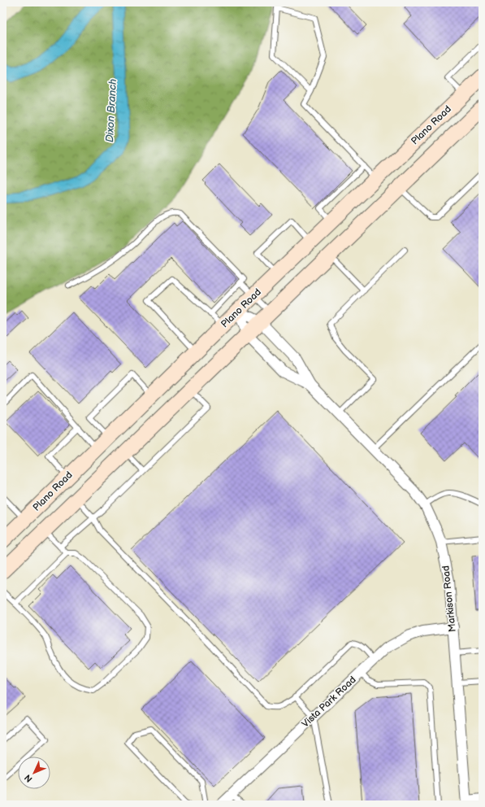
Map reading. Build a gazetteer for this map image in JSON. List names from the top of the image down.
{
  "streets": {
    "main road": ["Plano Road"],
    "street": ["Markison Road", "Vista Park Road"]
  },
  "crossings": [
    ["Plano Road", "Markison Road"],
    ["Markison Road", "Vista Park Road"]
  ],
  "water": ["Dixon Branch"],
  "north": "bottom left"
}
